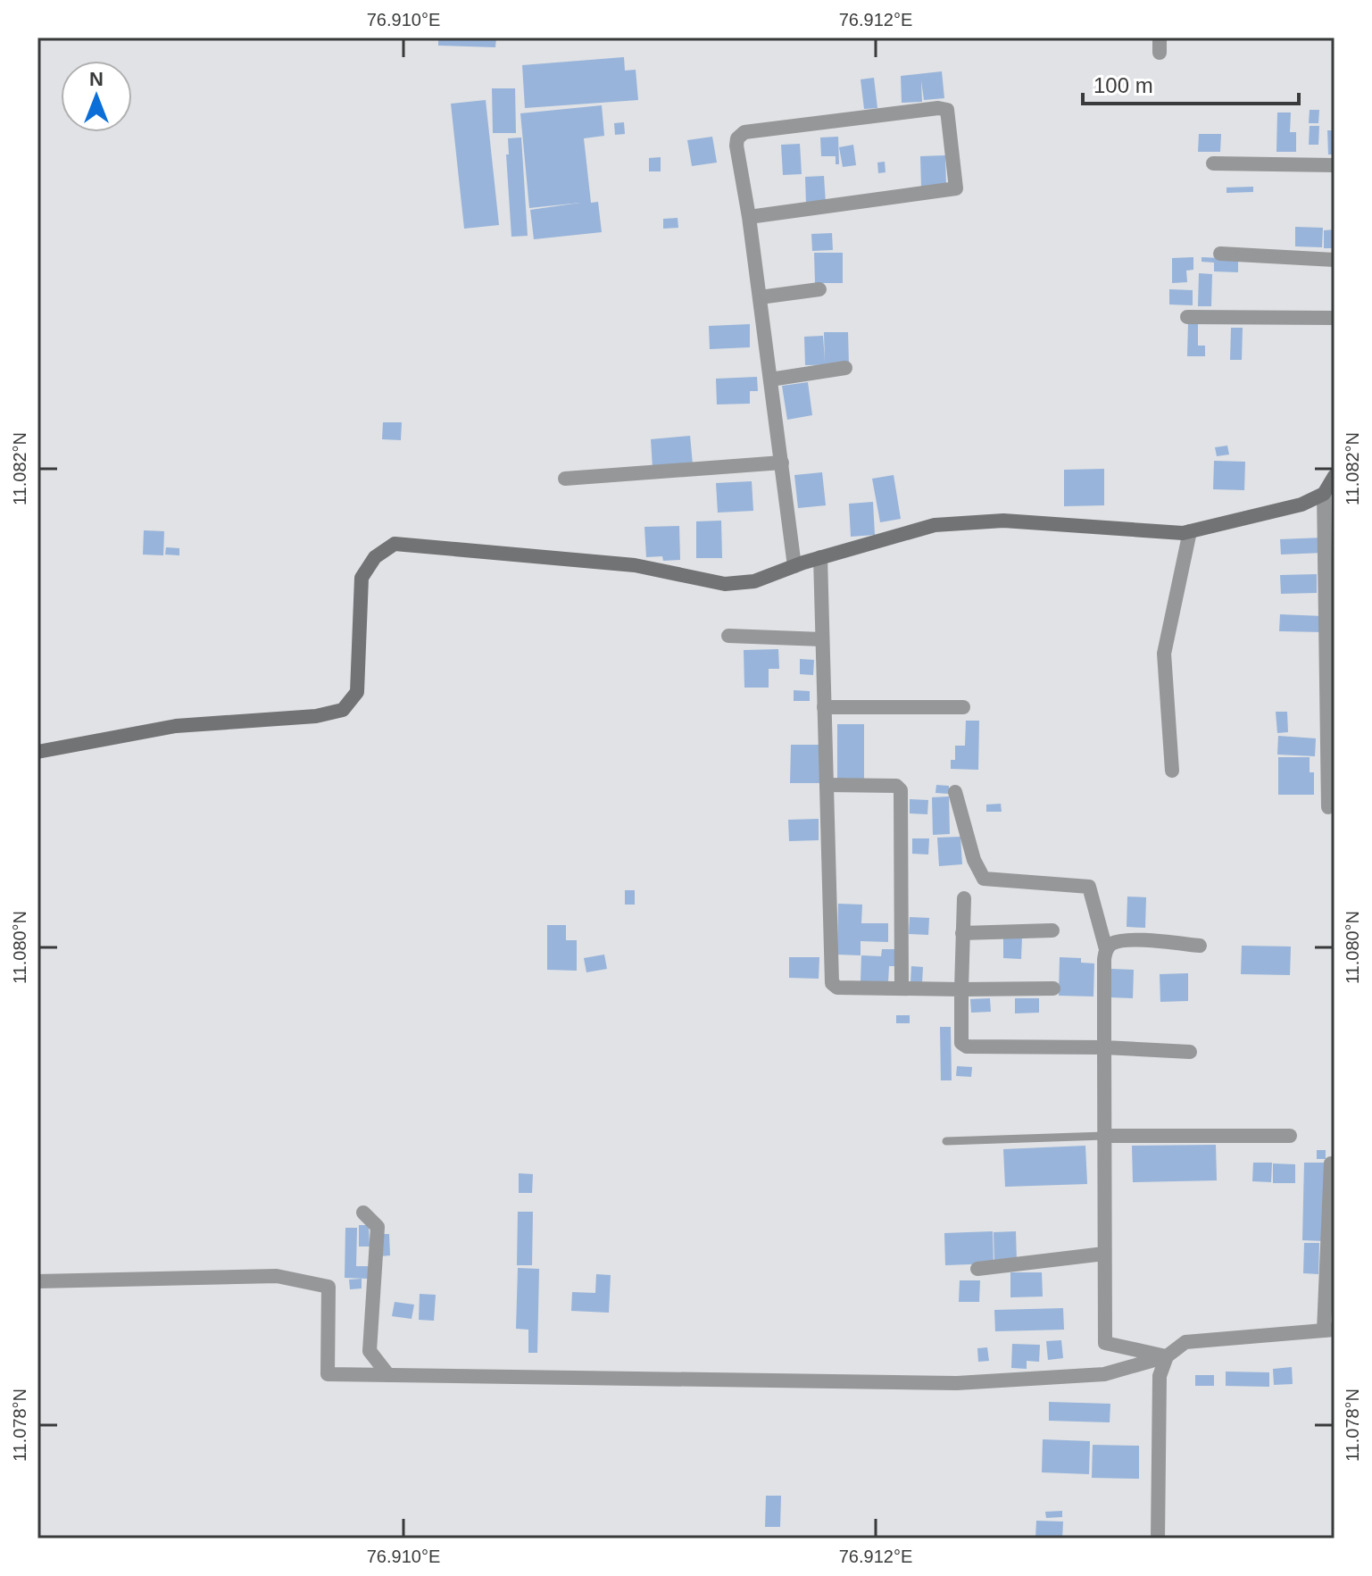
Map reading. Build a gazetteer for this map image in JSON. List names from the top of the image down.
{
  "scale_bar": "100 m",
  "north": "top",
  "coordinates": [
    "76.910°E",
    "76.912°E",
    "11.082°N",
    "11.080°N",
    "11.078°N"
  ]
}
